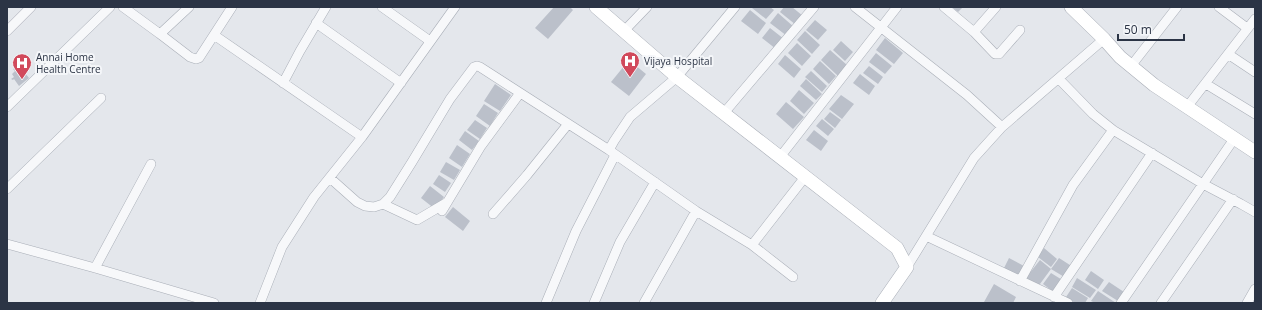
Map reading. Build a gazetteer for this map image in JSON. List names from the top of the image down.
{
  "places": {
    "hospital": ["Vijaya Hospital", "Annai Home Health Centre"]
  },
  "scale_bar": "50 m"
}
